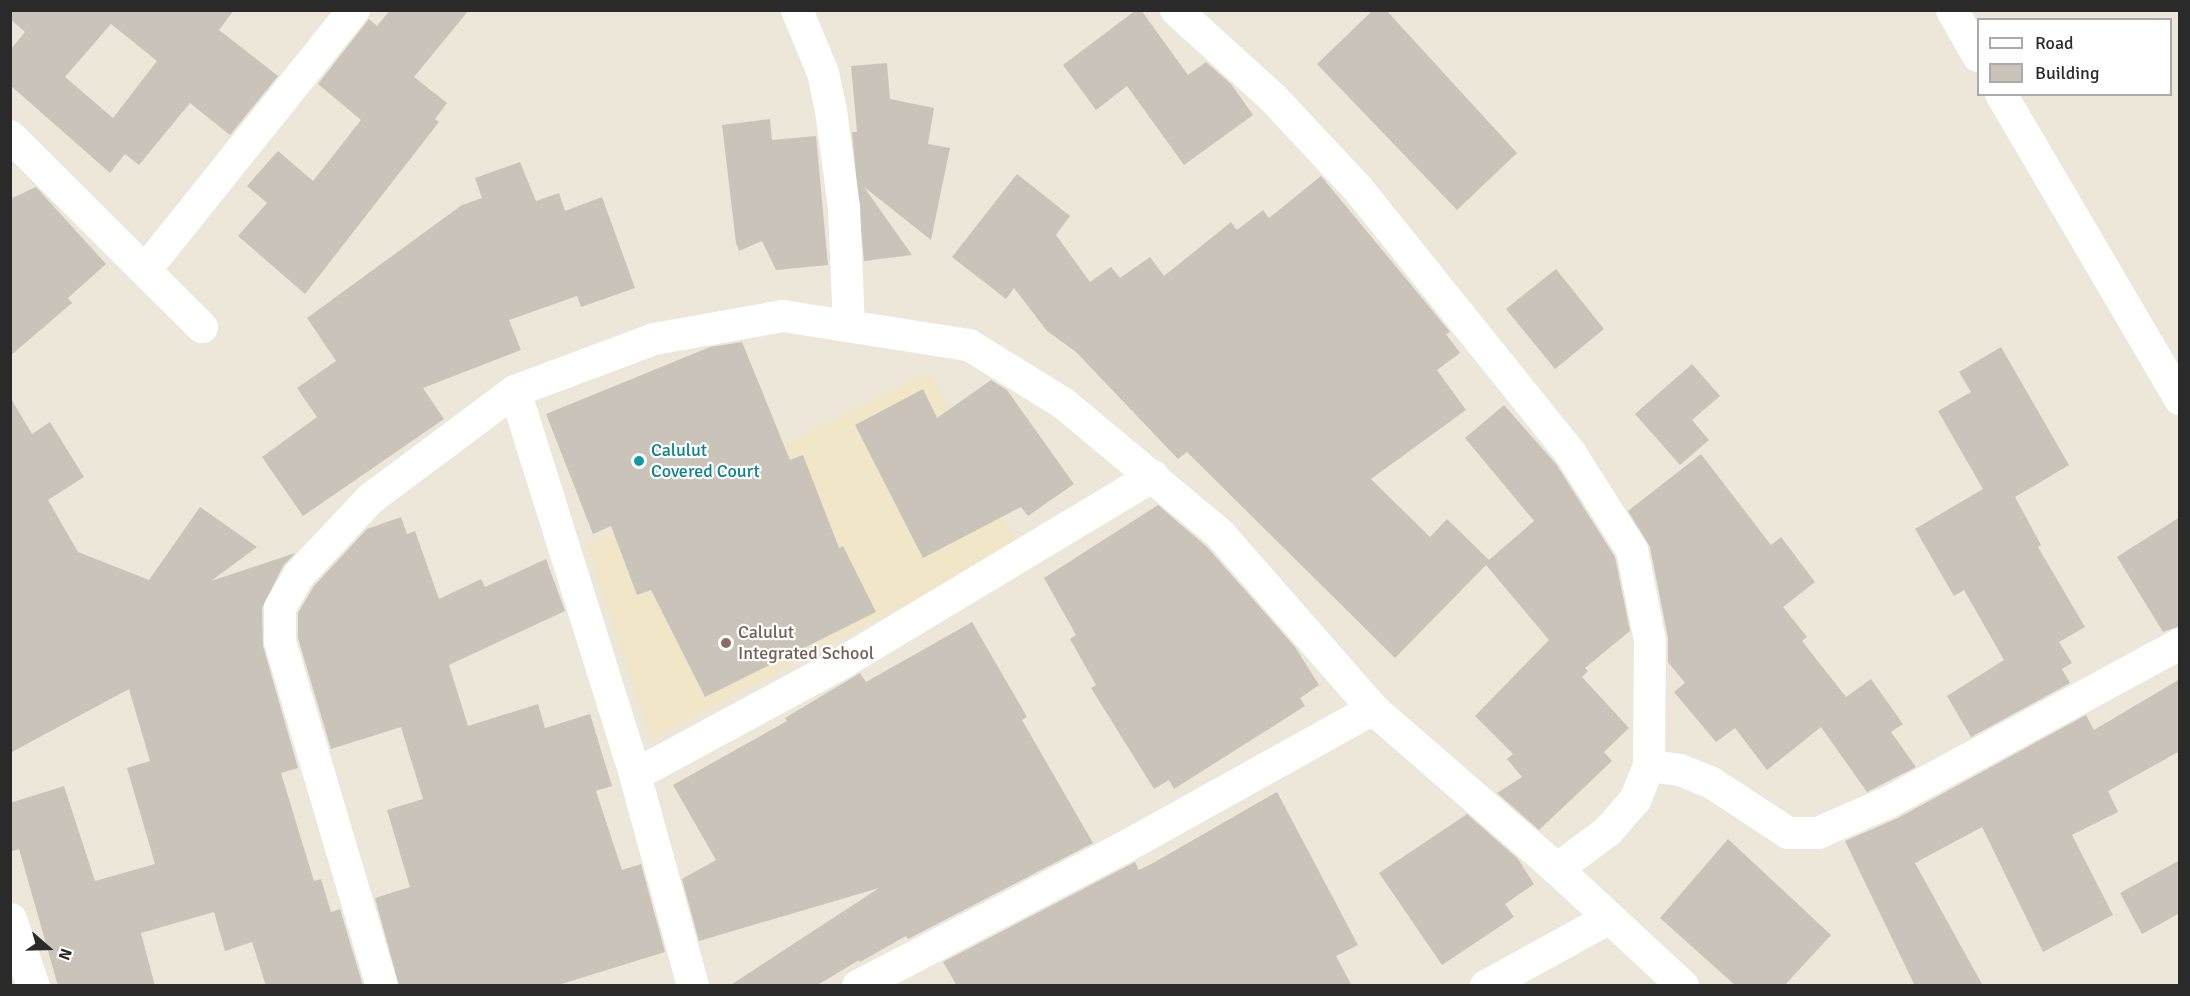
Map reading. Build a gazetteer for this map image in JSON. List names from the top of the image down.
{
  "places": ["Calulut Covered Court", "Calulut Integrated School"],
  "legend": ["Road", "Building"],
  "north": "right"
}
